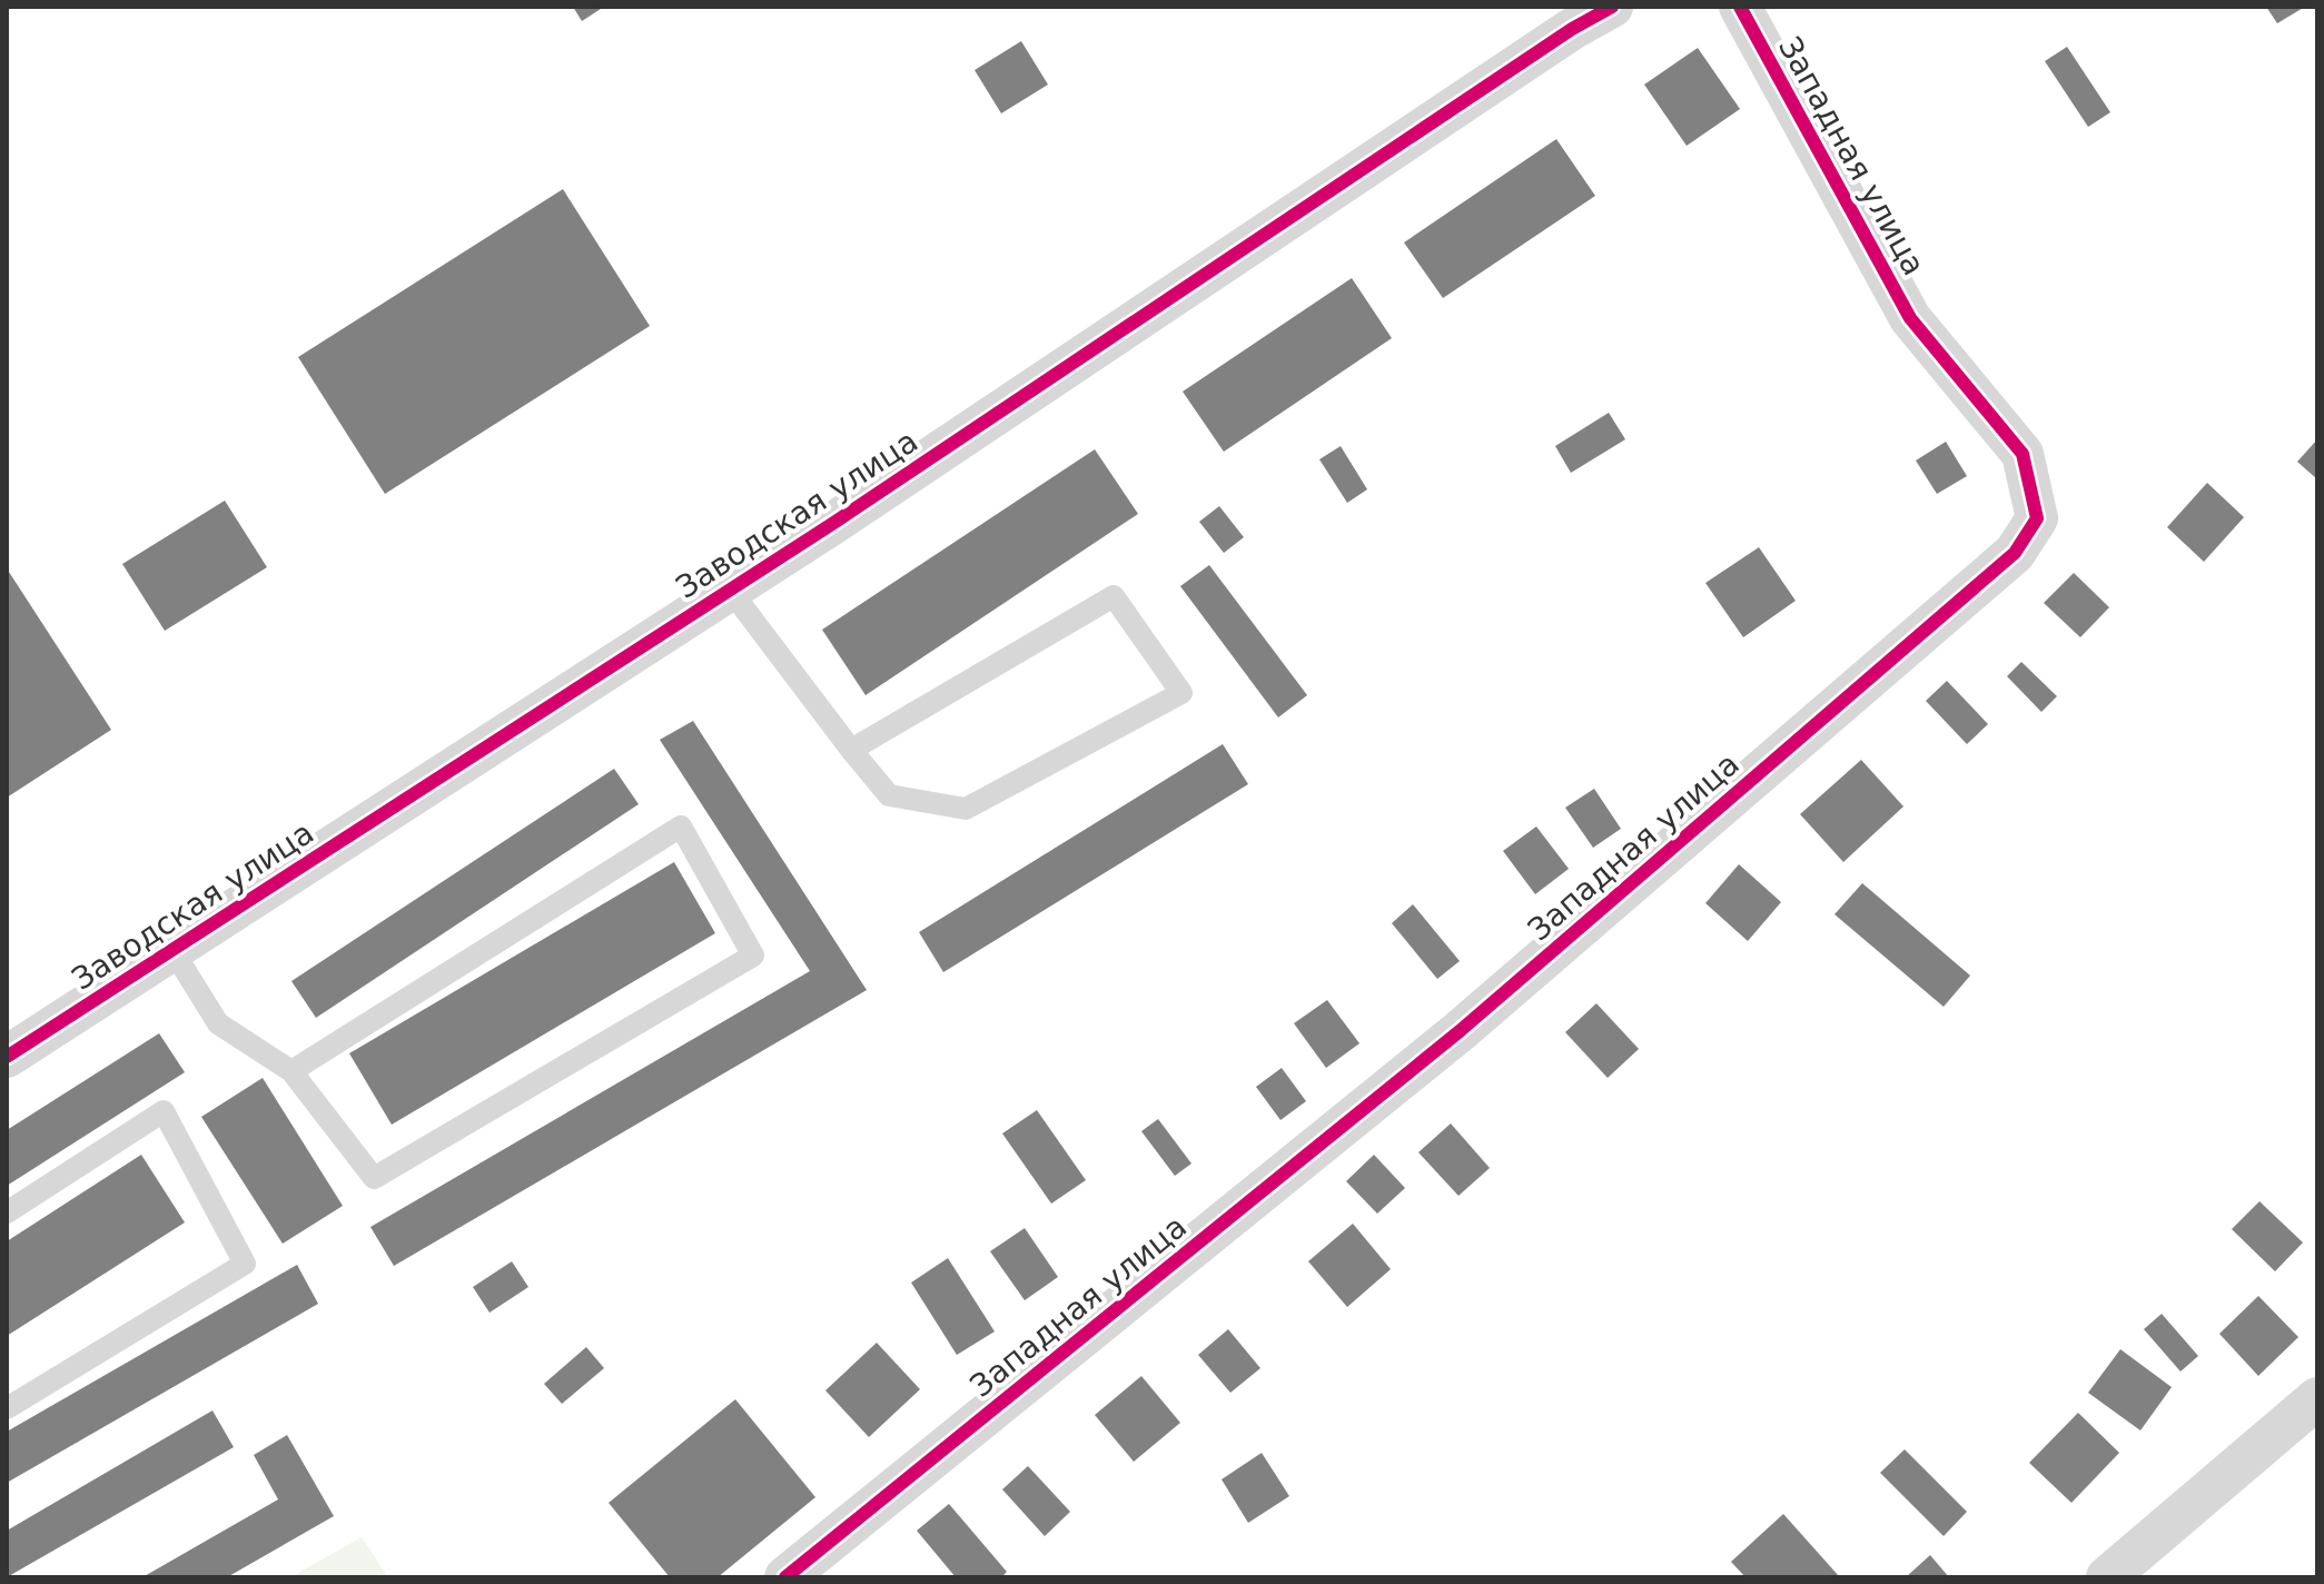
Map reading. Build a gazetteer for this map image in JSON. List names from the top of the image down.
{
  "streets": {
    "street": ["Западная улица", "Заводская улица"]
  }
}
